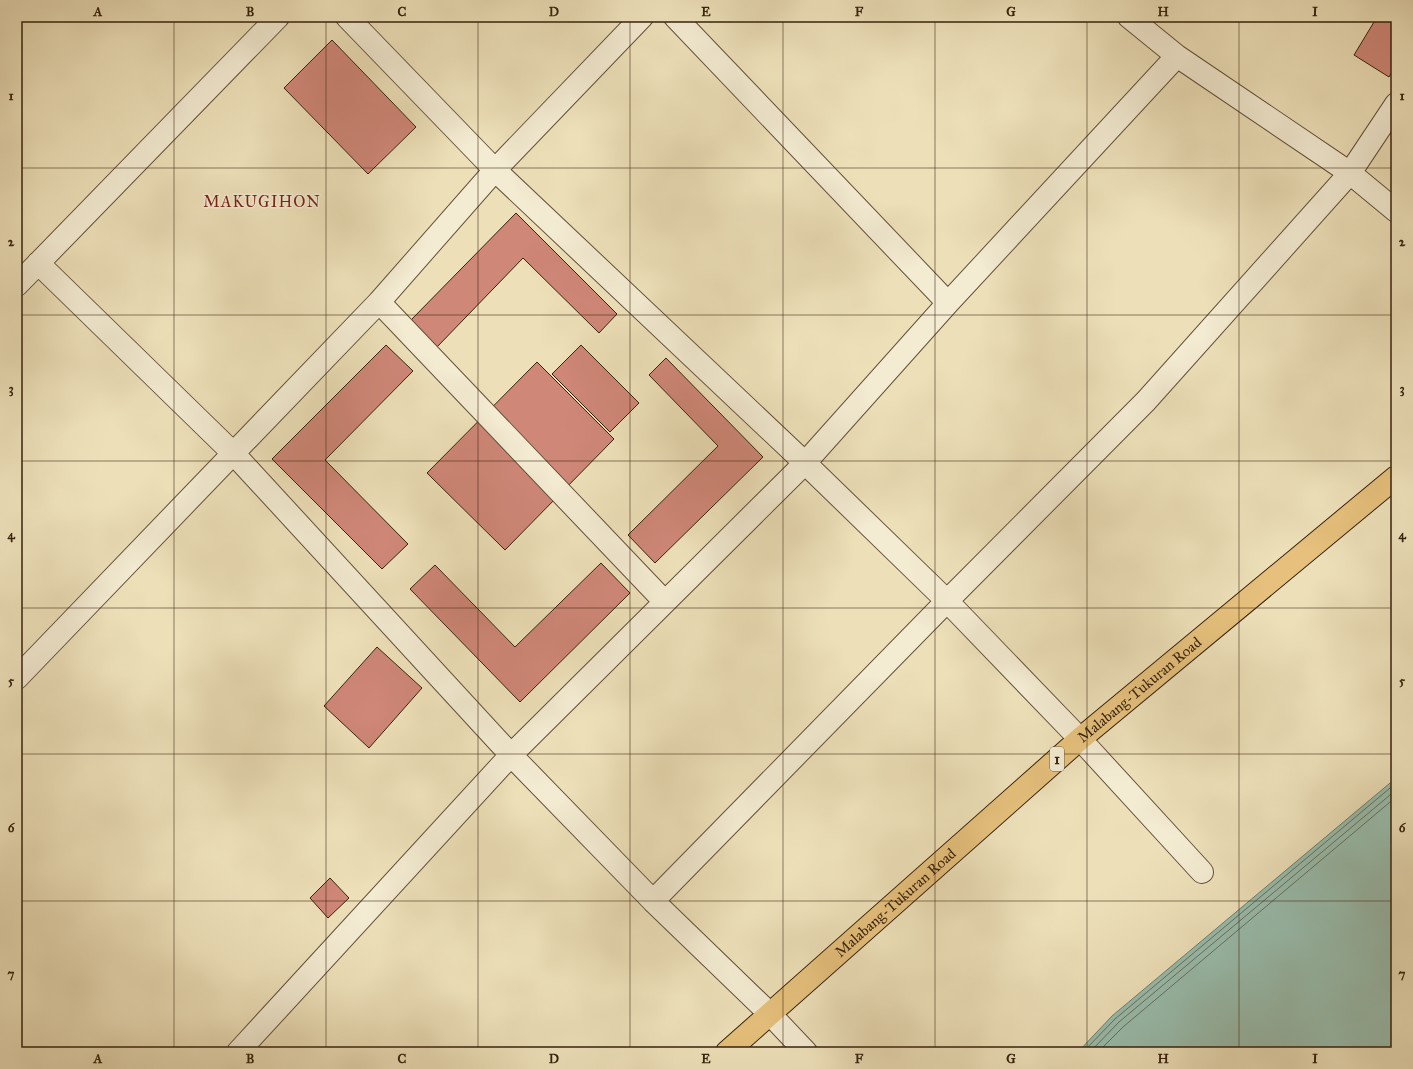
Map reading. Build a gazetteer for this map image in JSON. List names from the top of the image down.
{
  "streets": {
    "highway": ["Malabang-Tukuran Road", "1"]
  },
  "districts": ["MAKUGIHON"],
  "grid": {
    "columns": [
      "A",
      "B",
      "C",
      "D",
      "E",
      "F",
      "G",
      "H",
      "I"
    ],
    "rows": [
      "1",
      "2",
      "3",
      "4",
      "5",
      "6",
      "7"
    ]
  }
}
